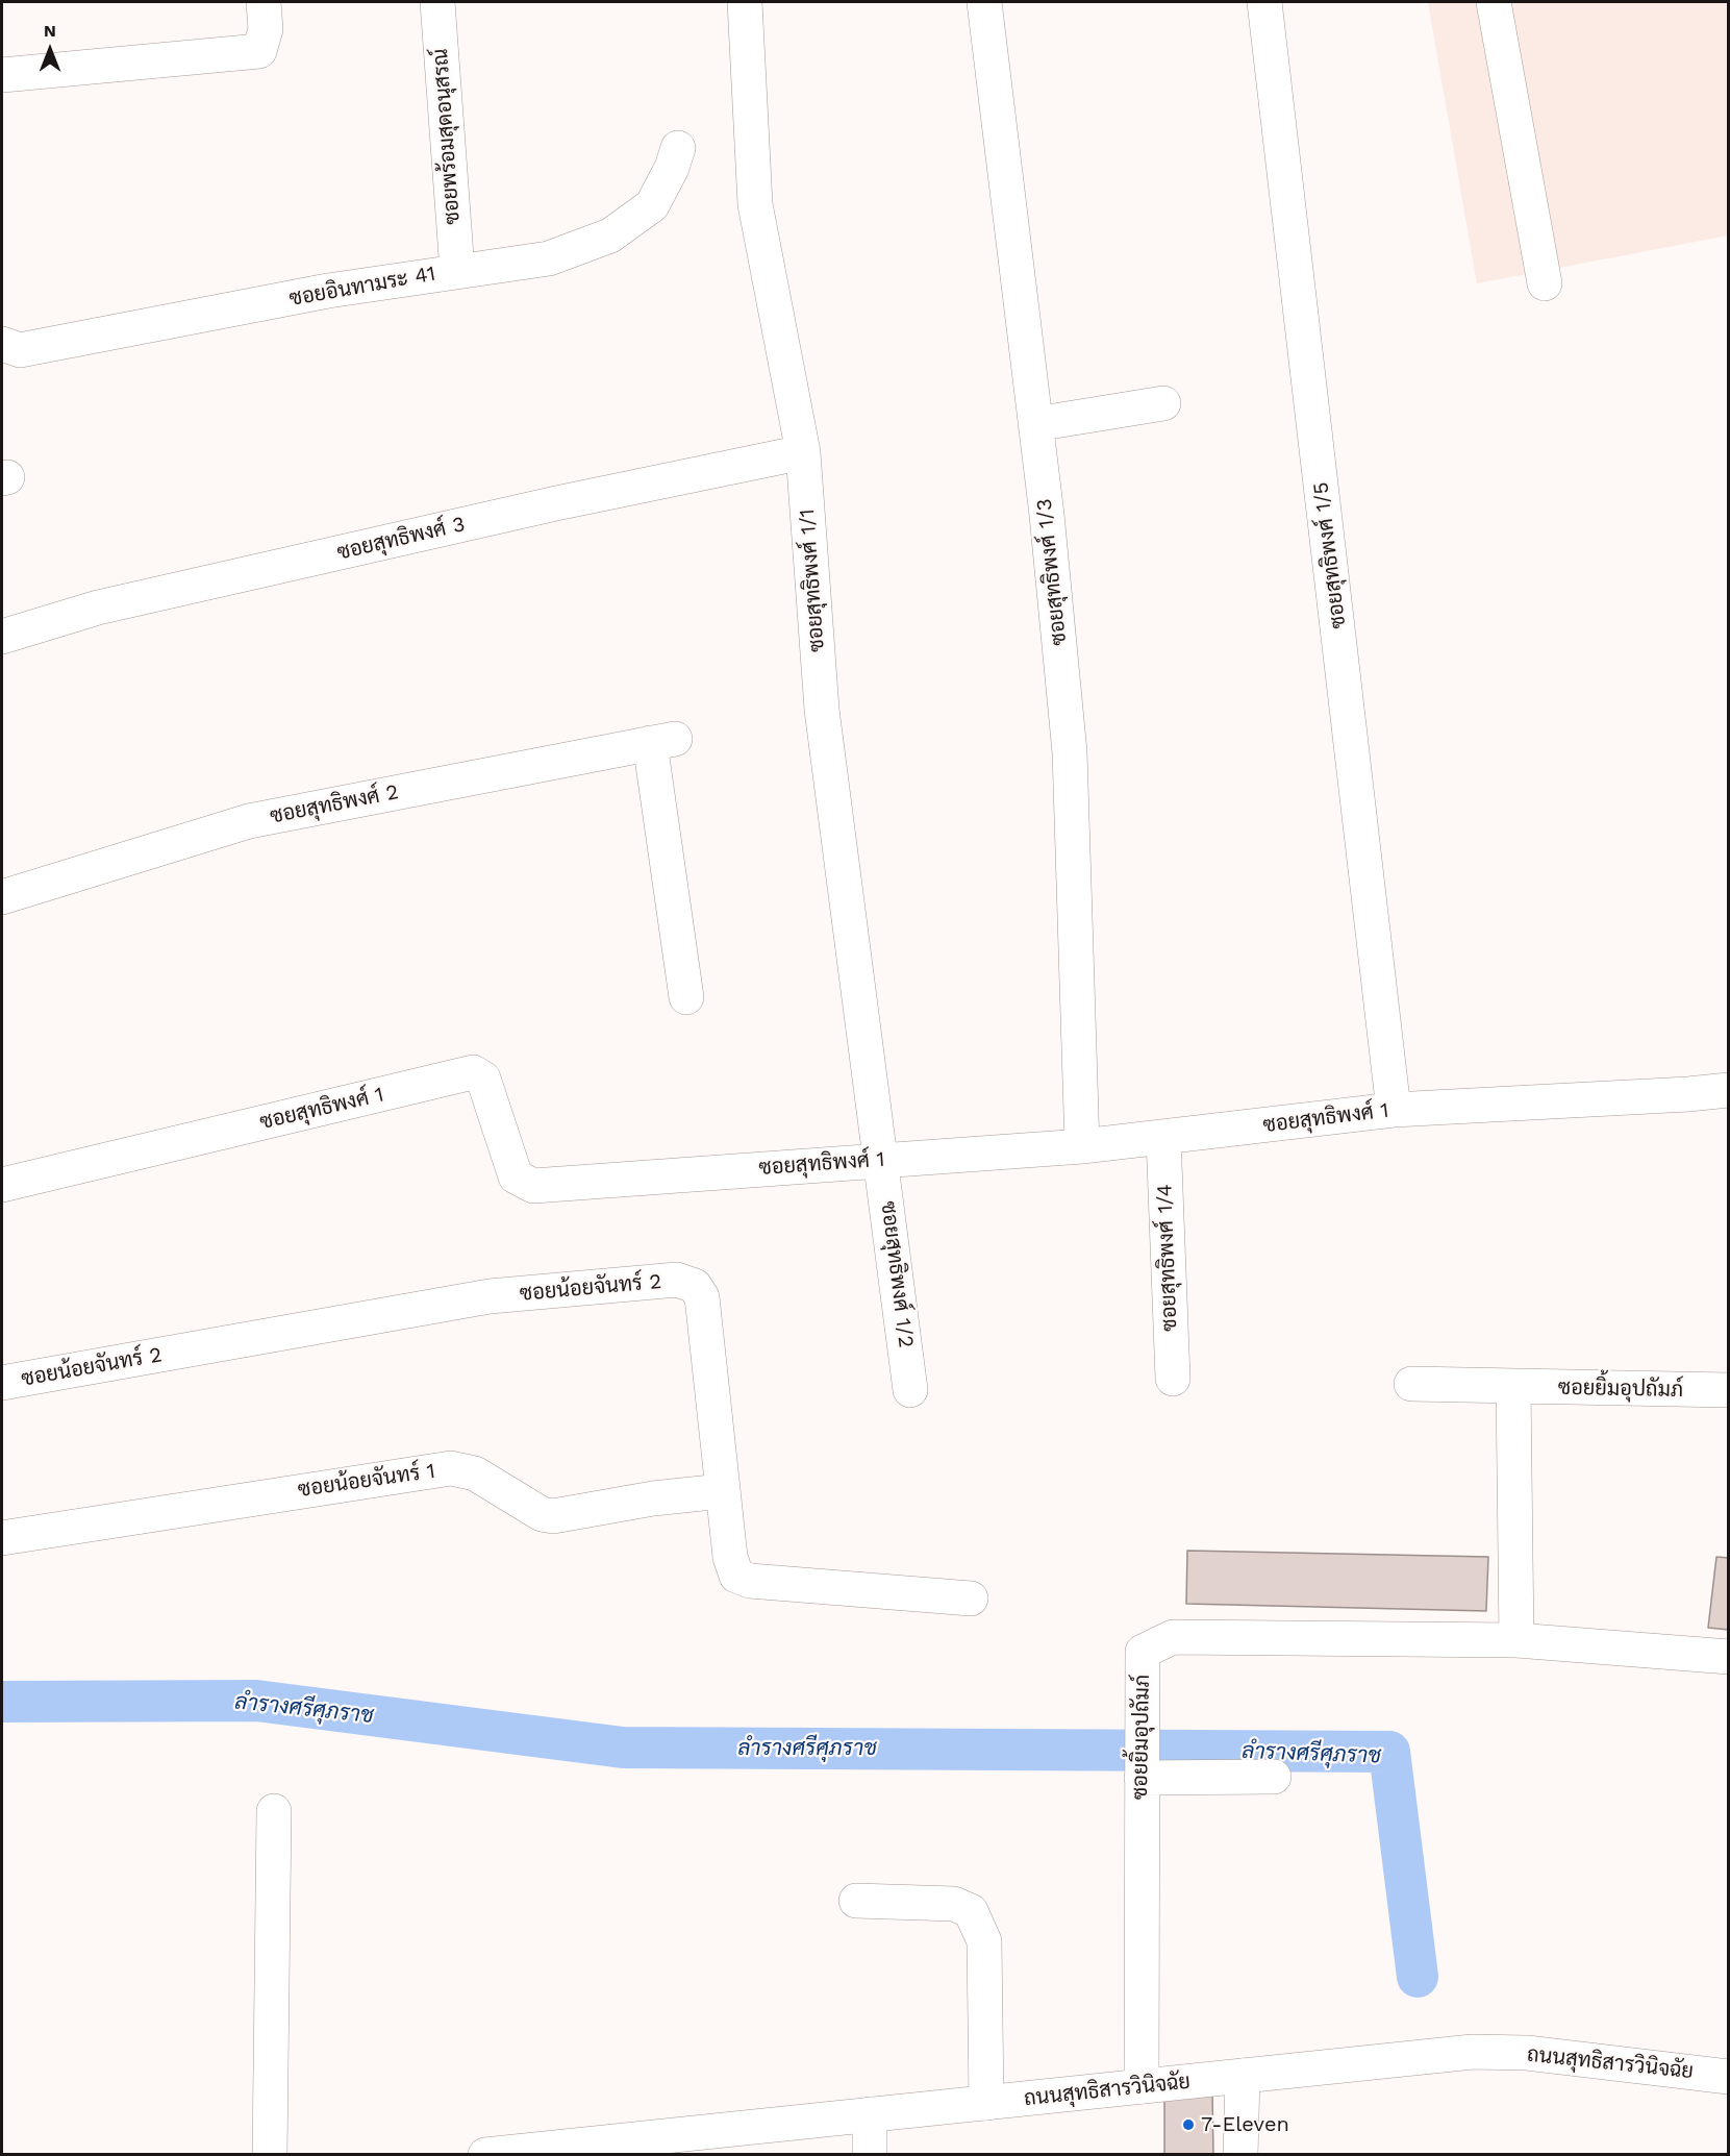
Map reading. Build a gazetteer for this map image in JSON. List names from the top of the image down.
{
  "streets": {
    "street": [
      "ซอยพร้อมสุดอนุสรณ์",
      "ซอยอินทามระ 41",
      "ซอยสุทธิพงศ์ 3",
      "ซอยสุทธิพงศ์ 1/5",
      "ซอยสุทธิพงศ์ 1/3",
      "ซอยสุทธิพงศ์ 1/1",
      "ซอยสุทธิพงศ์ 2",
      "ซอยสุทธิพงศ์ 1",
      "ซอยสุทธิพงศ์ 1/4",
      "ซอยสุทธิพงศ์ 1/2",
      "ซอยน้อยจันทร์ 2",
      "ซอยยิ้มอุปถัมภ์",
      "ซอยน้อยจันทร์ 1",
      "ถนนสุทธิสารวินิจฉัย"
    ]
  },
  "crossings": [
    ["ซอยพร้อมสุดอนุสรณ์", "ซอยอินทามระ 41"],
    ["ซอยสุทธิพงศ์ 3", "ซอยสุทธิพงศ์ 1/1"],
    ["ซอยสุทธิพงศ์ 1/5", "ซอยสุทธิพงศ์ 1"],
    ["ซอยสุทธิพงศ์ 1/3", "ซอยสุทธิพงศ์ 1"],
    ["ซอยสุทธิพงศ์ 1/1", "ซอยสุทธิพงศ์ 1"],
    ["ซอยสุทธิพงศ์ 1/1", "ซอยสุทธิพงศ์ 1/2"],
    ["ซอยสุทธิพงศ์ 1", "ซอยสุทธิพงศ์ 1/4"],
    ["ซอยสุทธิพงศ์ 1", "ซอยสุทธิพงศ์ 1/2"],
    ["ซอยน้อยจันทร์ 2", "ซอยน้อยจันทร์ 1"],
    ["ซอยยิ้มอุปถัมภ์", "ถนนสุทธิสารวินิจฉัย"]
  ],
  "water": ["ลำรางศรีศุภราช"],
  "places": ["7-Eleven"],
  "north": "top"
}
